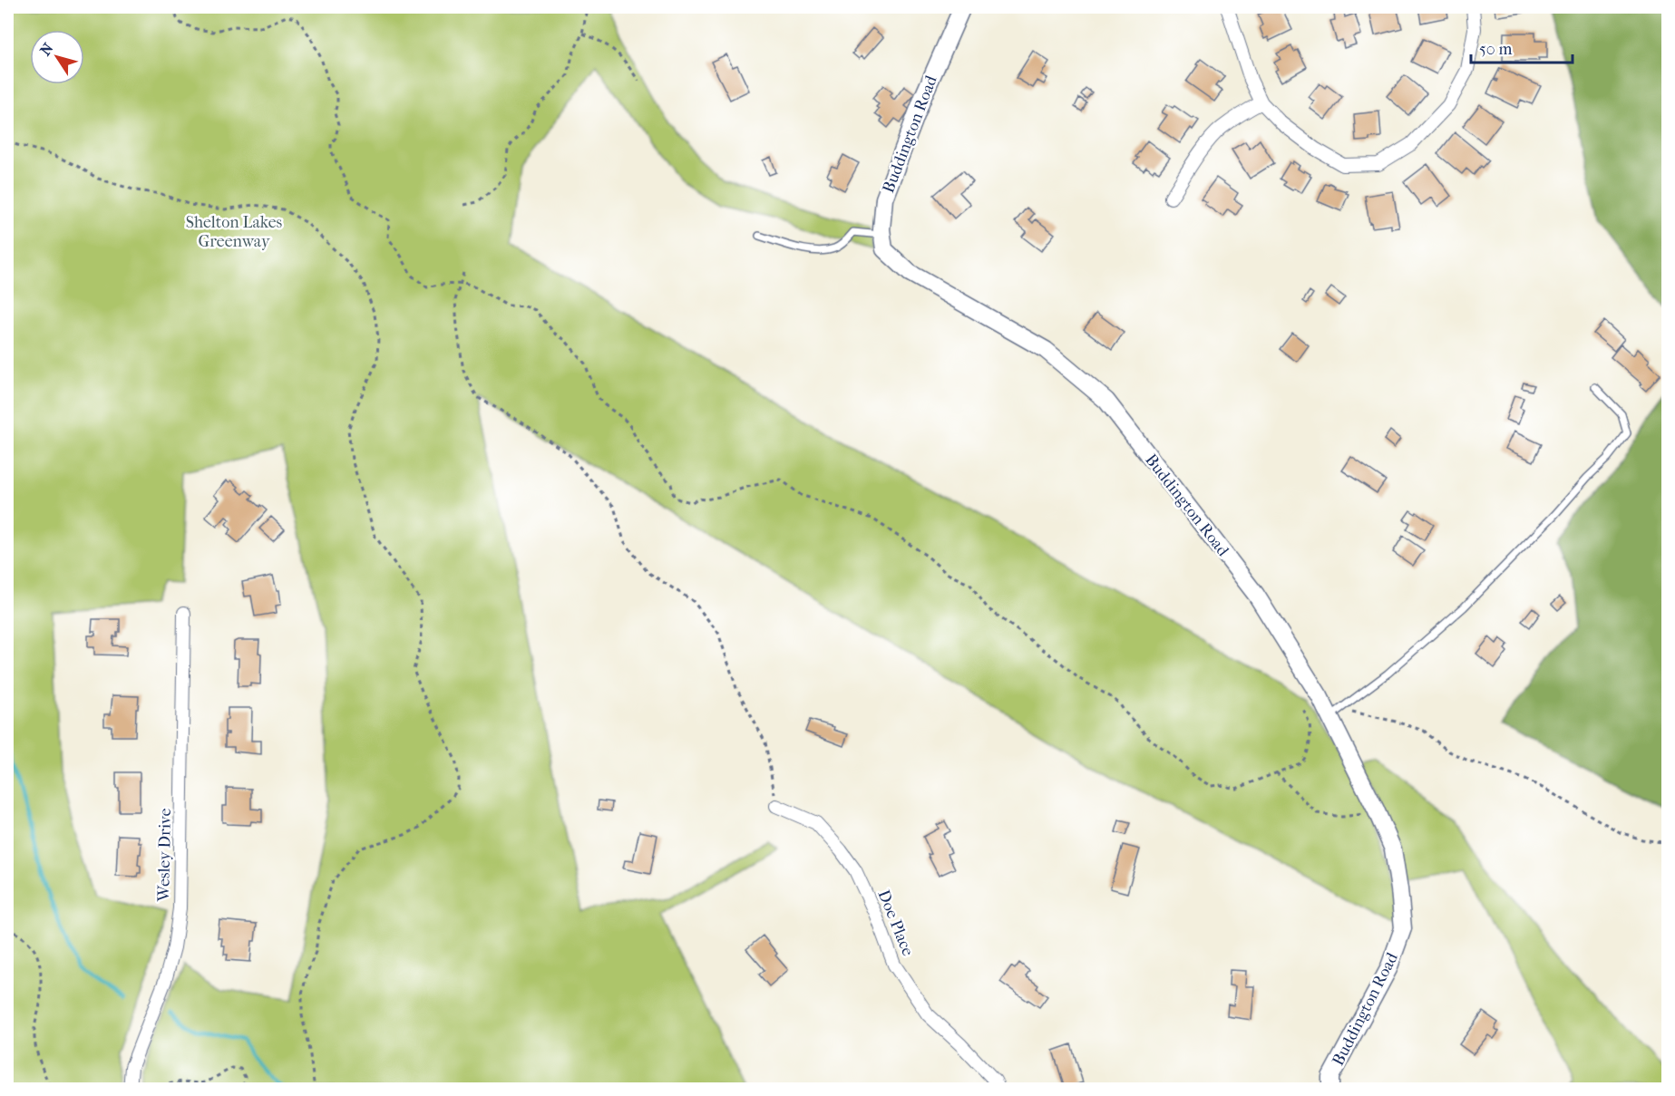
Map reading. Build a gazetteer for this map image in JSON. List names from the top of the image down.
{
  "streets": {
    "street": ["Buddington Road", "Wesley Drive", "Doe Place"]
  },
  "parks": ["Shelton Lakes Greenway"],
  "scale_bar": "50 m",
  "north": "top left"
}
